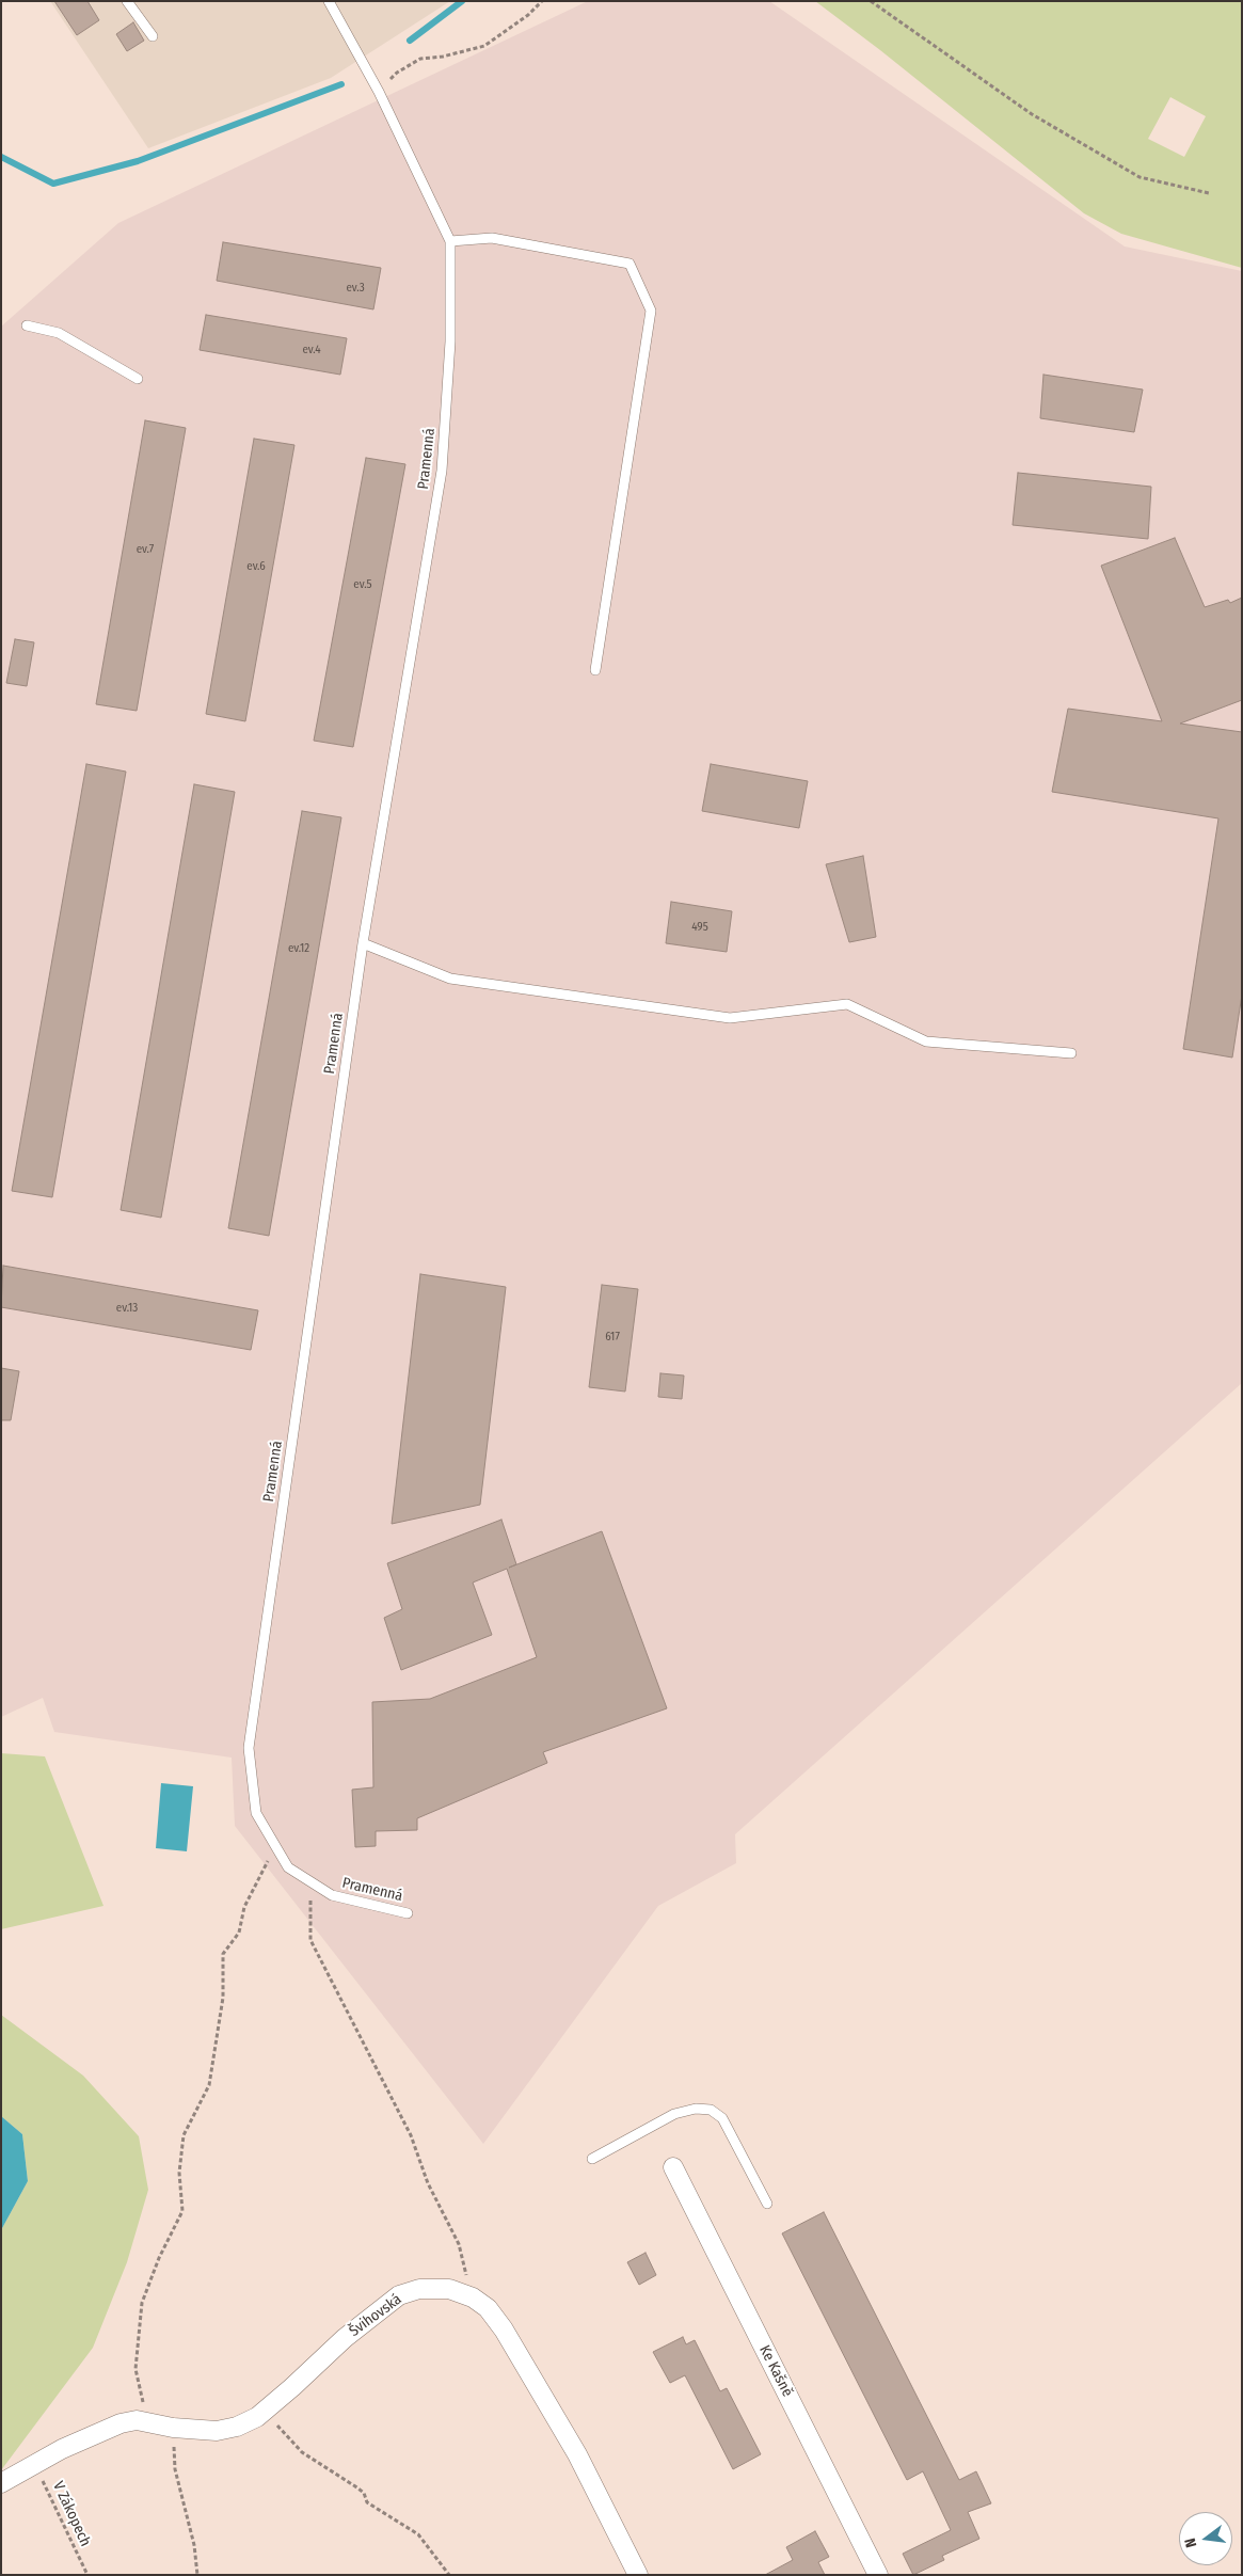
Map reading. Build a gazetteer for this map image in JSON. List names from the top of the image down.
{
  "streets": {
    "street": ["Švihovská", "Ke Kašně"],
    "lane": ["Pramenná"],
    "path": ["V Zákopech"]
  },
  "crossings": [
    ["Švihovská", "V Zákopech"]
  ],
  "house_numbers": [
    "ev.3",
    "ev.4",
    "ev.7",
    "ev.6",
    "ev.5",
    "495",
    "ev.12",
    "ev.13",
    "617"
  ],
  "north": "left"
}
